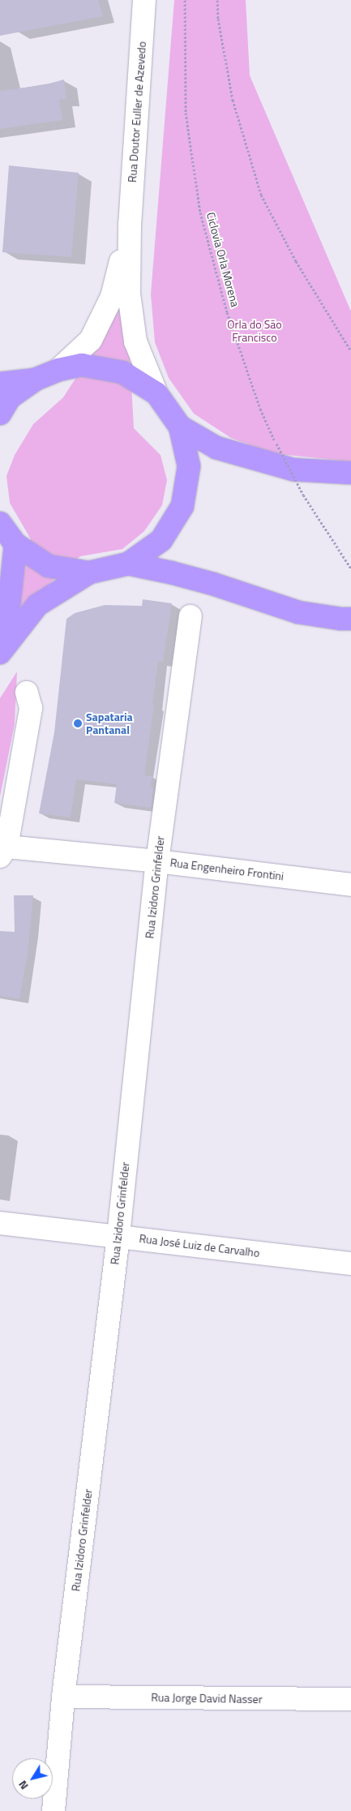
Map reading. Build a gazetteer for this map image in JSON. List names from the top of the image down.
{
  "streets": {
    "street": [
      "Rua Doutor Euller de Azevedo",
      "Rua Engenheiro Frontini",
      "Rua Izidoro Grinfelder",
      "Rua José Luiz de Carvalho",
      "Rua Jorge David Nasser"
    ],
    "path": ["Ciclovia Orla Morena"]
  },
  "crossings": [
    ["Rua Engenheiro Frontini", "Rua Izidoro Grinfelder"],
    ["Rua Izidoro Grinfelder", "Rua José Luiz de Carvalho"],
    ["Rua Izidoro Grinfelder", "Rua Jorge David Nasser"]
  ],
  "parks": ["Orla do São Francisco"],
  "places": ["Sapataria Pantanal"],
  "north": "bottom left"
}
